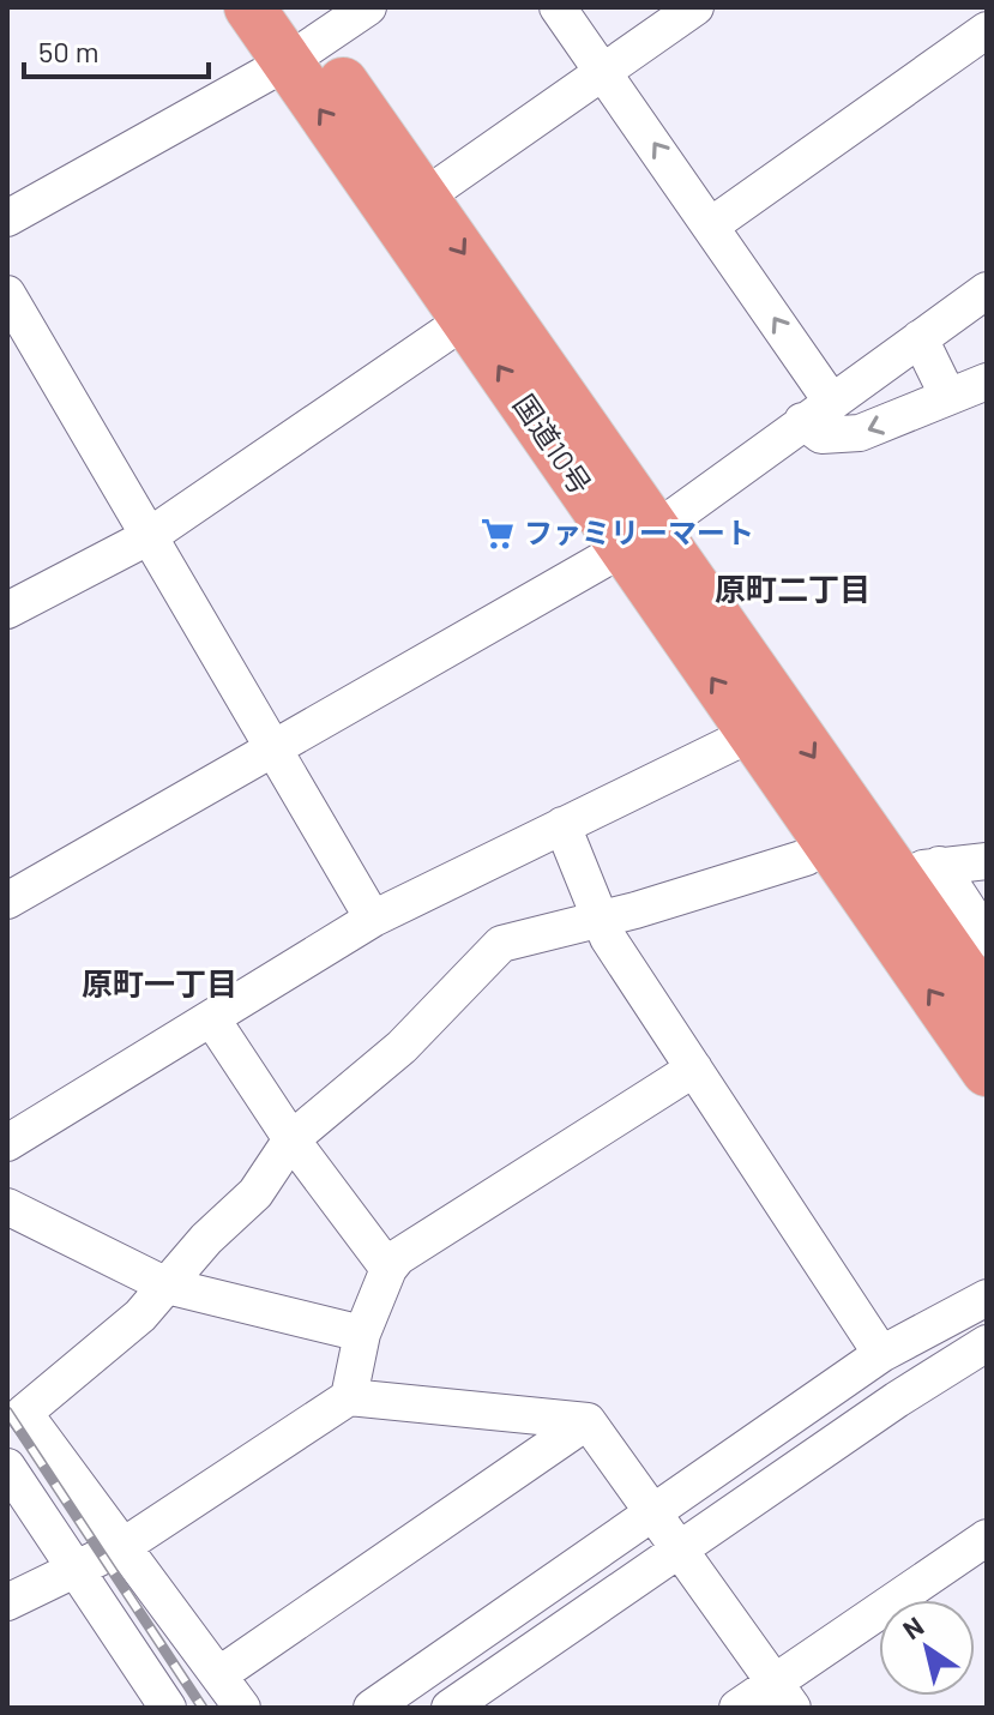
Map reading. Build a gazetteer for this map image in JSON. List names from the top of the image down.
{
  "streets": {
    "highway": ["国道10号"]
  },
  "districts": ["原町二丁目", "原町一丁目"],
  "places": {
    "supermarket": ["ファミリーマート"]
  },
  "scale_bar": "50 m",
  "north": "top left"
}
